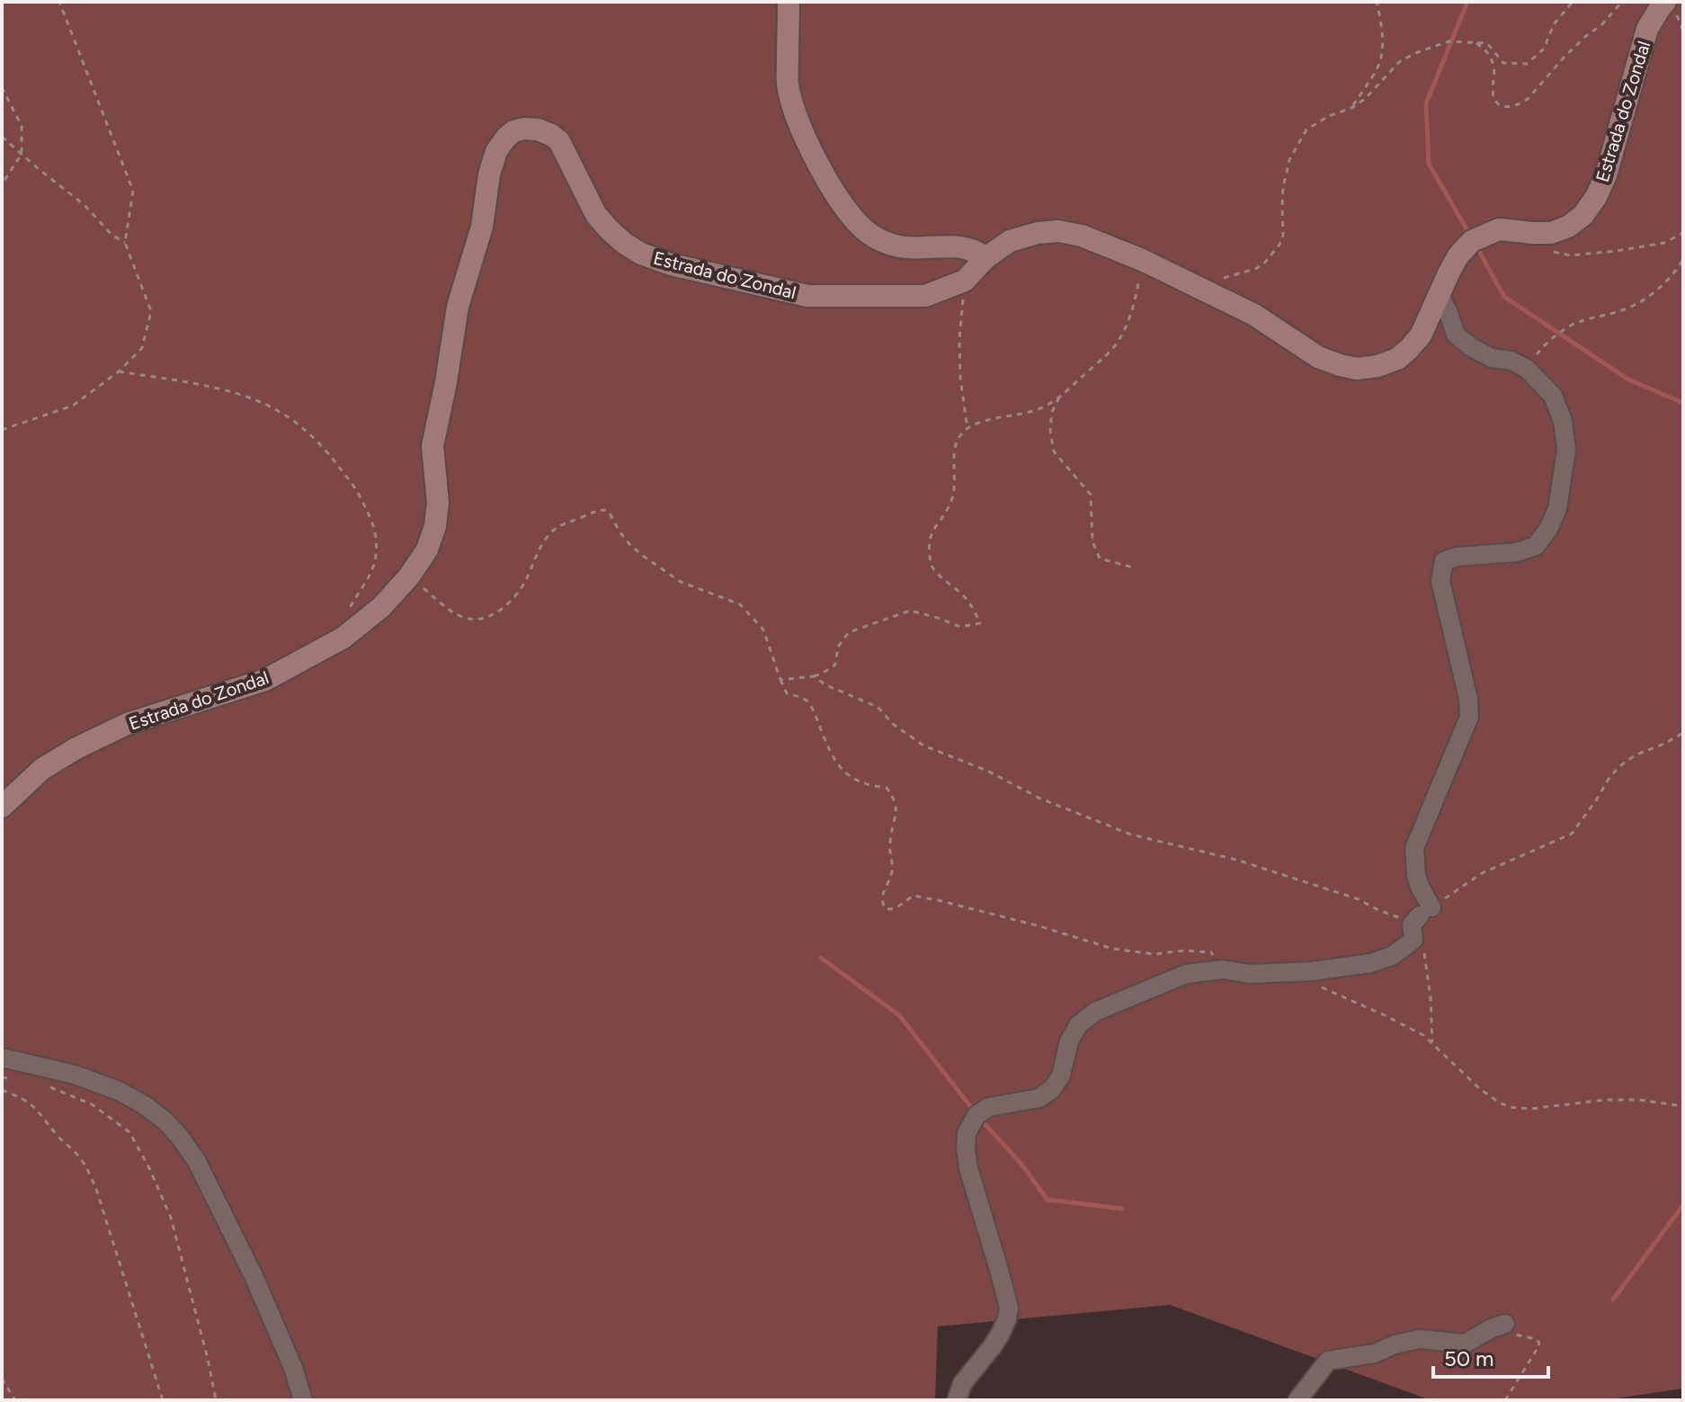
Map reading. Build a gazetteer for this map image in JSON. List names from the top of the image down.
{
  "streets": {
    "street": ["Estrada do Zondal"]
  },
  "scale_bar": "50 m"
}
